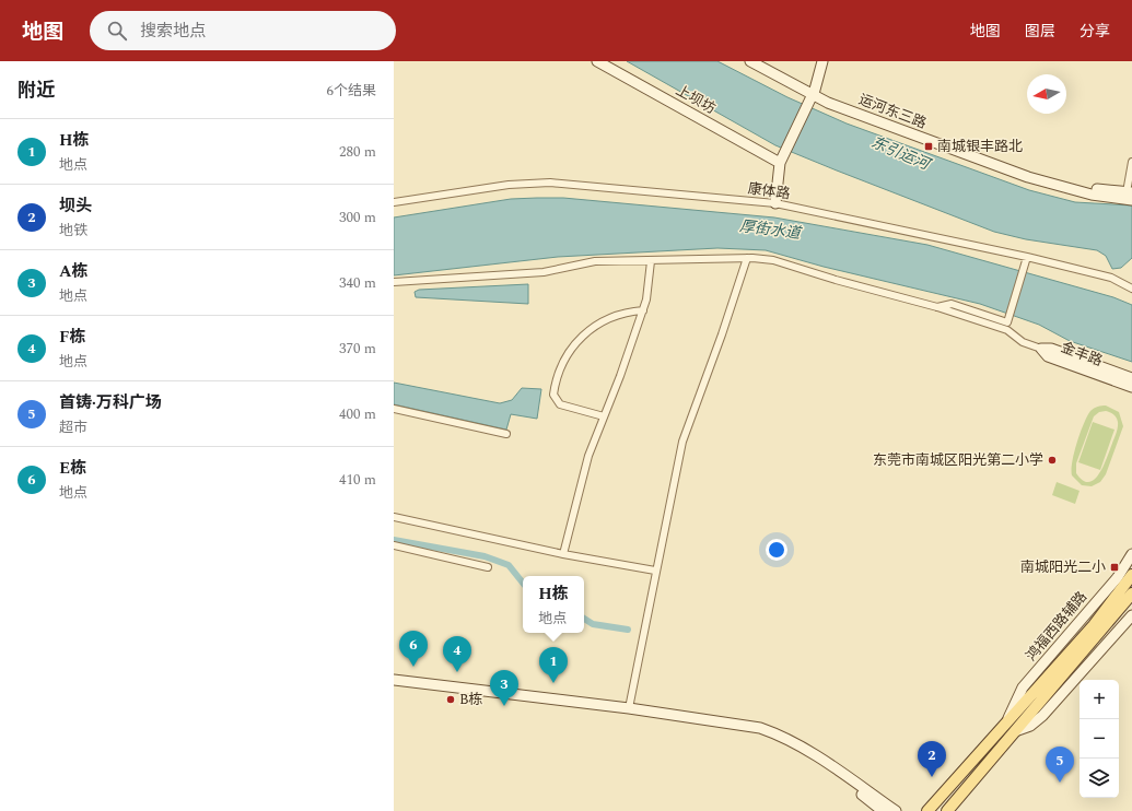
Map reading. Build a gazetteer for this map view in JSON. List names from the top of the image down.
{
  "streets": {
    "street": [
      "上坝坊",
      "运河东三路",
      "康体路",
      "金丰路",
      "鸿福西路辅路"
    ]
  },
  "water": ["东引运河", "厚街水道"],
  "places": {
    "transit": ["南城银丰路北", "南城阳光二小"],
    "other": ["东莞市南城区阳光第二小学", "B栋"]
  },
  "north": "left",
  "page": {
    "header": "地图",
    "search": "搜索地点",
    "nav": ["地图", "图层", "分享"],
    "heading": ["附近", "6个结果"],
    "list": [
      {
        "mark": "1",
        "name": "H栋",
        "note": "地点",
        "value": "280 m"
      },
      {
        "mark": "2",
        "name": "坝头",
        "note": "地铁",
        "value": "300 m"
      },
      {
        "mark": "3",
        "name": "A栋",
        "note": "地点",
        "value": "340 m"
      },
      {
        "mark": "4",
        "name": "F栋",
        "note": "地点",
        "value": "370 m"
      },
      {
        "mark": "5",
        "name": "首铸·万科广场",
        "note": "超市",
        "value": "400 m"
      },
      {
        "mark": "6",
        "name": "E栋",
        "note": "地点",
        "value": "410 m"
      }
    ],
    "popup": ["H栋", "地点"],
    "pins": [
      "6",
      "4",
      "1",
      "3",
      "2",
      "5"
    ],
    "map_buttons": ["+", "−"]
  }
}
